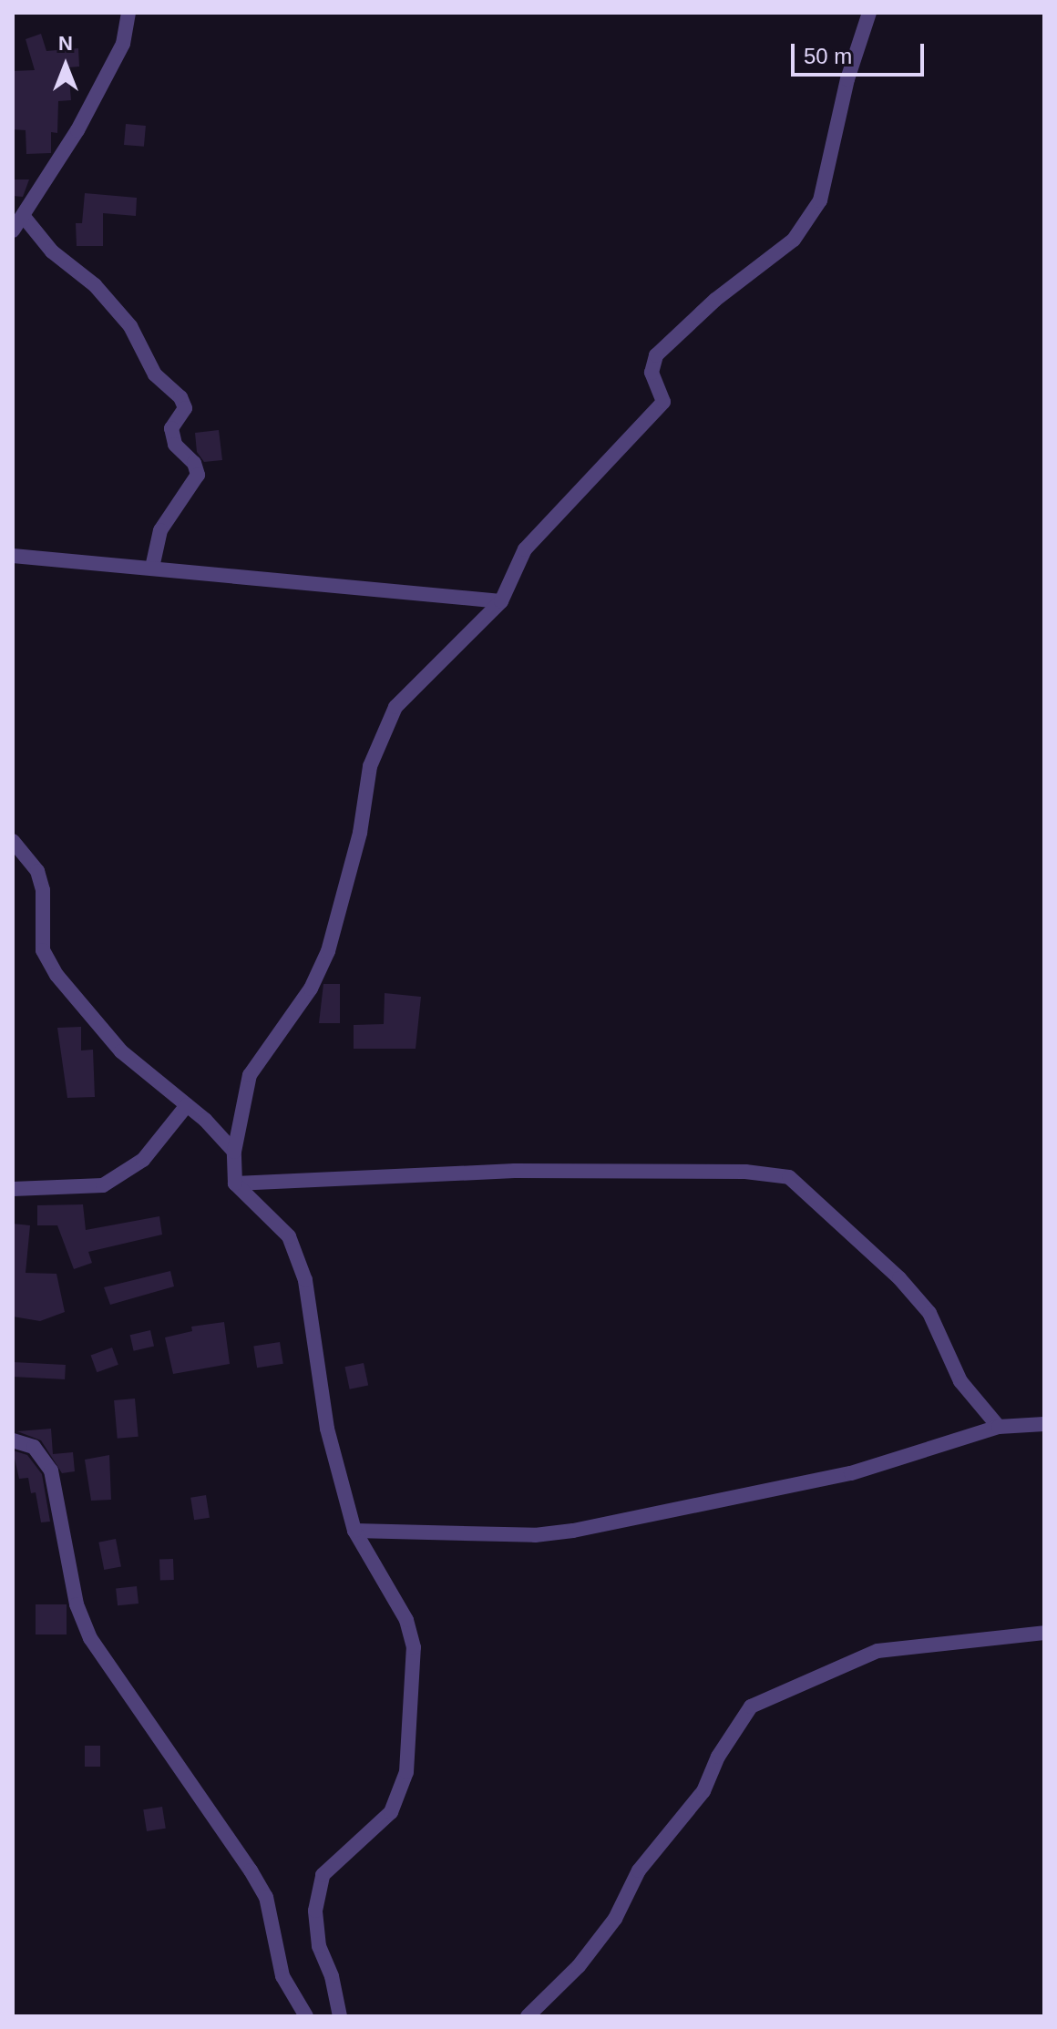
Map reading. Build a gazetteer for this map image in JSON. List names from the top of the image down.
{
  "scale_bar": "50 m",
  "north": "top"
}
